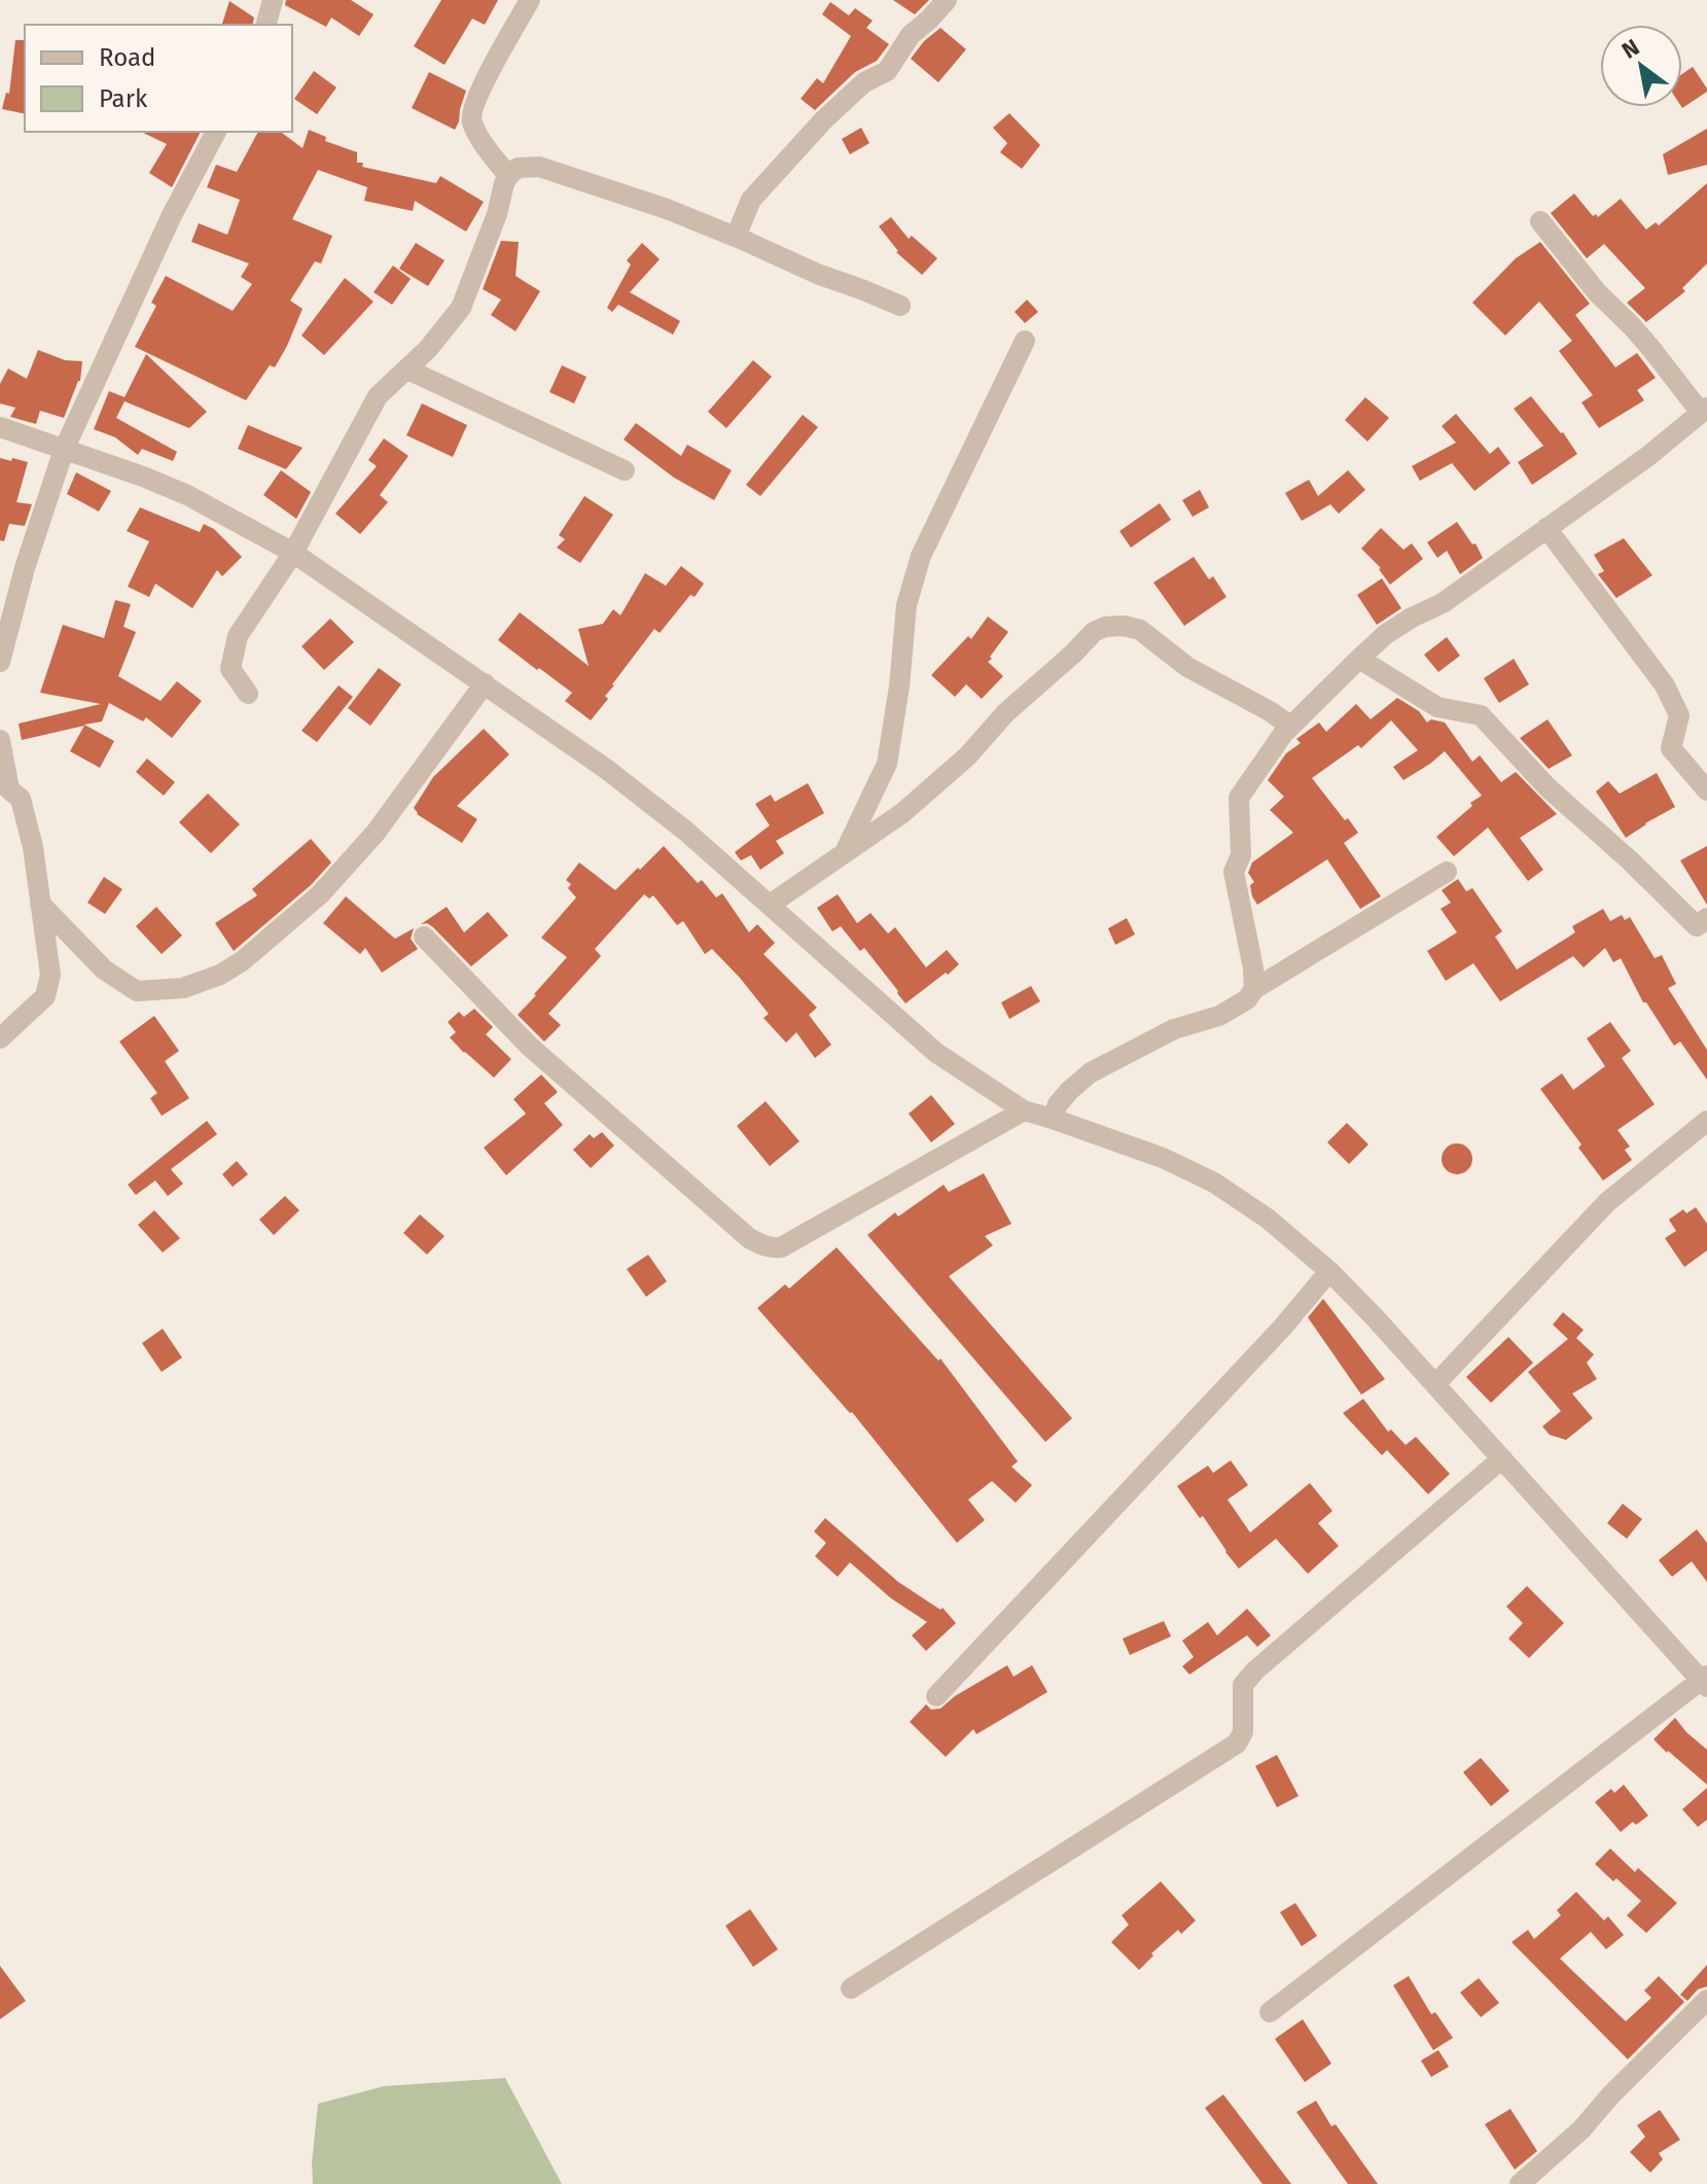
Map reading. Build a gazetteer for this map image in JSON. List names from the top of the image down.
{
  "legend": ["Road", "Park"],
  "north": "top left"
}
